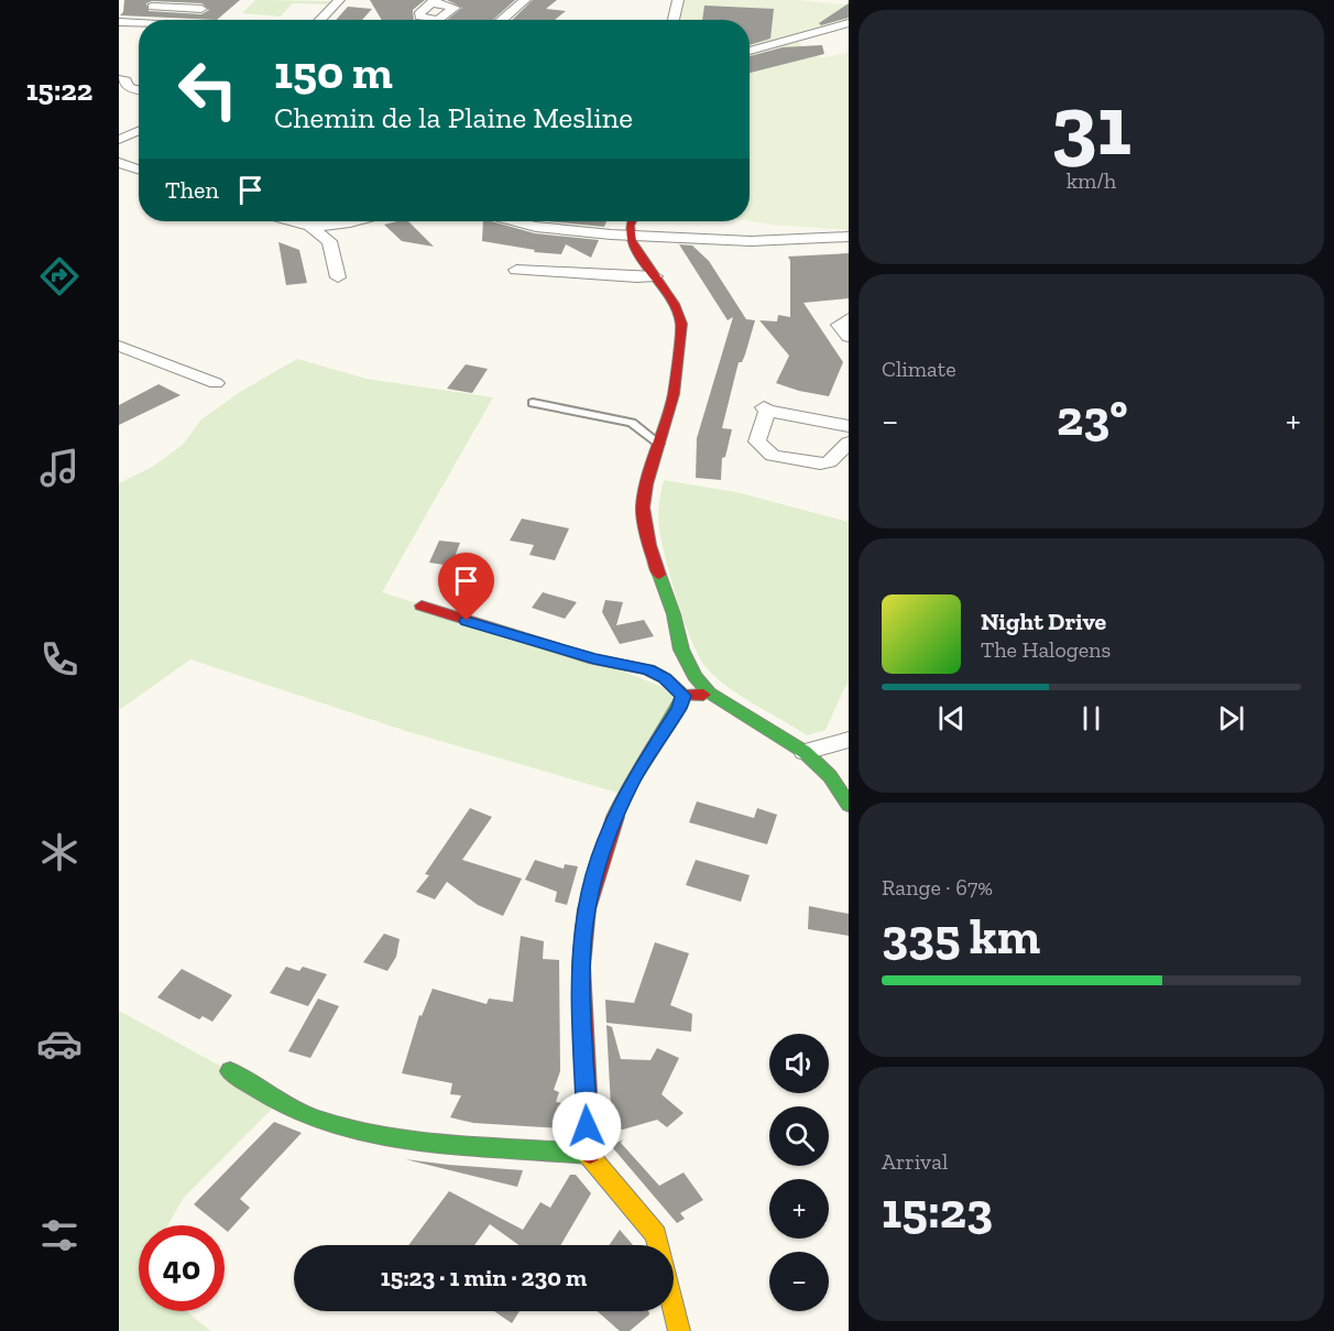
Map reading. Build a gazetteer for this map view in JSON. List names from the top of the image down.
{
  "page": {
    "tabs": "15:22",
    "tile": [
      ["31", "km/h"],
      "Climate",
      ["Range · 67%", "335 km"],
      ["Arrival", "15:23"]
    ],
    "turn": ["150 m", "Chemin de la Plaine Mesline"],
    "then": "Then",
    "heat": ["−", "23°", "+"],
    "song": ["Night Drive", "The Halogens"],
    "map_buttons": ["+", "−"],
    "limit": "40",
    "trip": "15:23 · 1 min · 230 m"
  }
}
